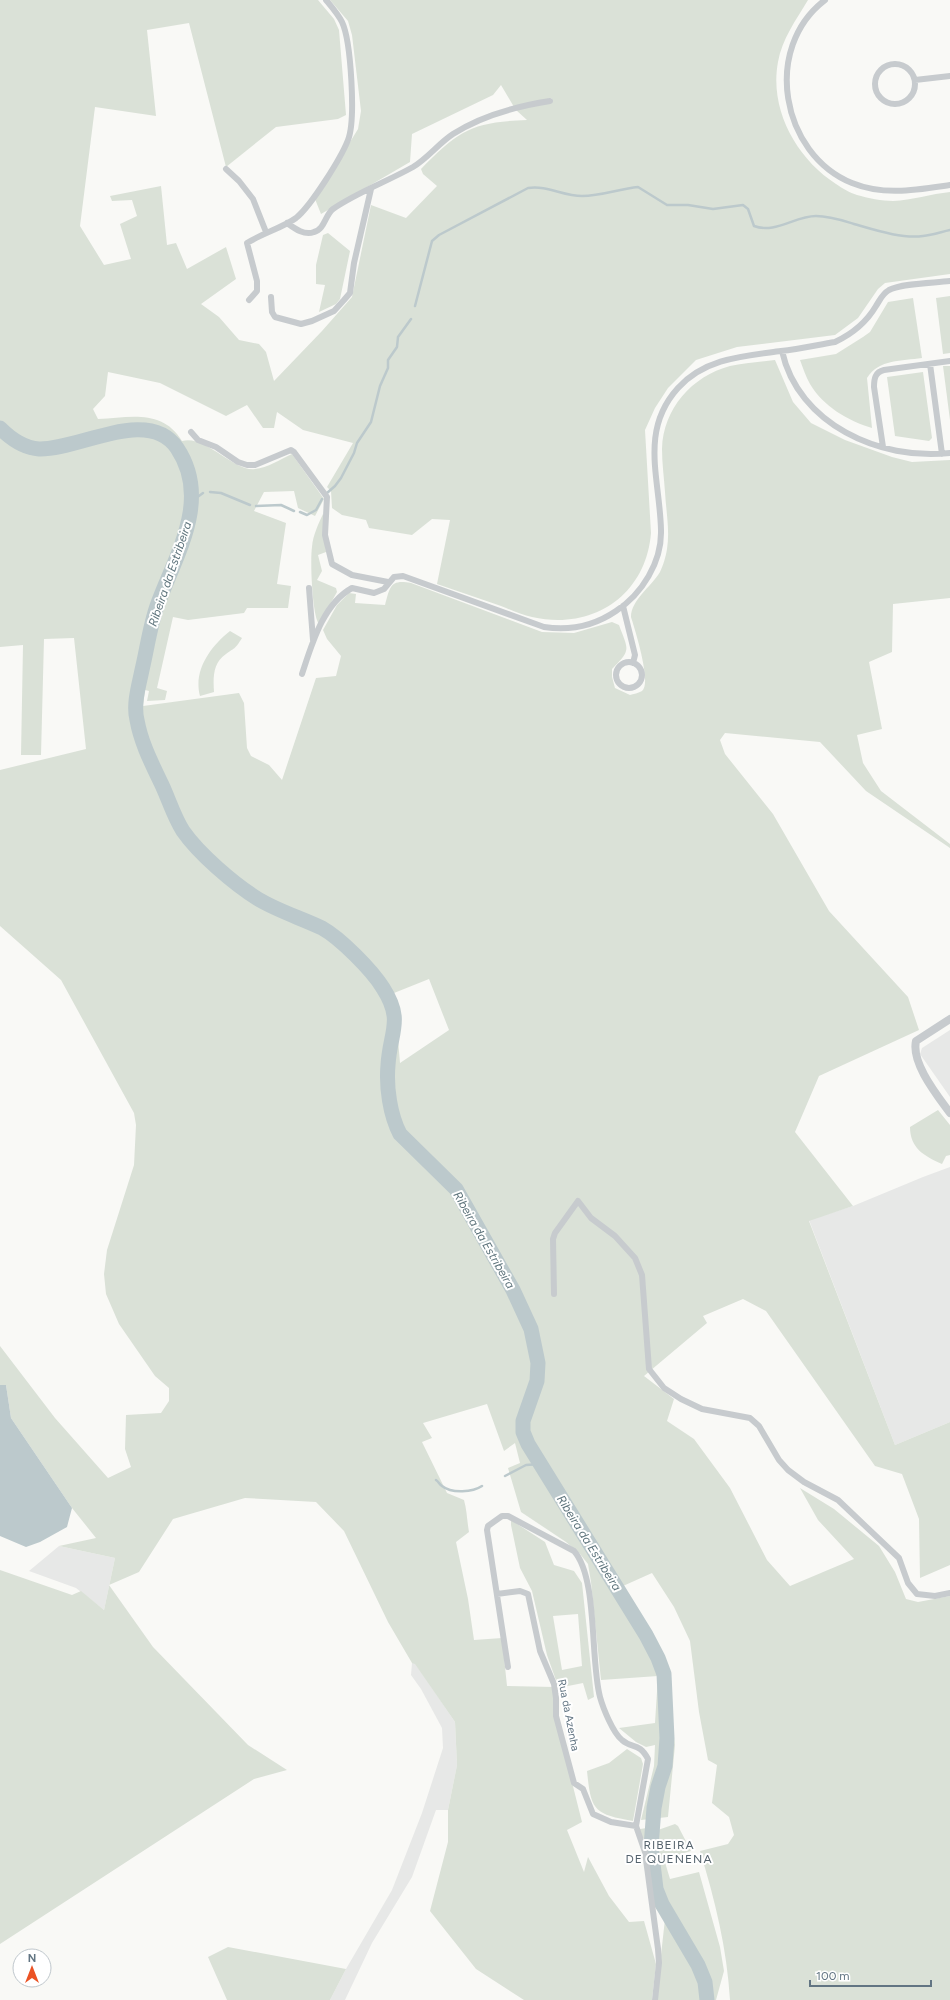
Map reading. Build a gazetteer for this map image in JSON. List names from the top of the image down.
{
  "streets": {
    "street": ["Rua da Azenha"]
  },
  "districts": ["RIBEIRA DE QUENENA"],
  "water": ["Ribeira da Estribeira"],
  "scale_bar": "100 m",
  "north": "top"
}
